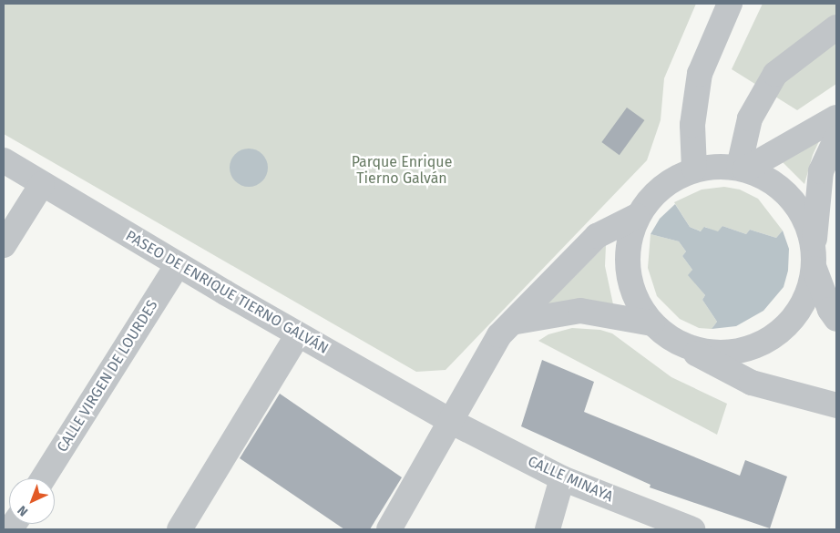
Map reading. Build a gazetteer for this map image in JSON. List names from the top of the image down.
{
  "streets": {
    "street": ["PASEO DE ENRIQUE TIERNO GALVÁN", "CALLE VIRGEN DE LOURDES", "CALLE MINAYA"]
  },
  "crossings": [
    ["PASEO DE ENRIQUE TIERNO GALVÁN", "CALLE VIRGEN DE LOURDES"],
    ["PASEO DE ENRIQUE TIERNO GALVÁN", "CALLE MINAYA"]
  ],
  "parks": ["Parque Enrique Tierno Galván"],
  "north": "bottom left"
}
